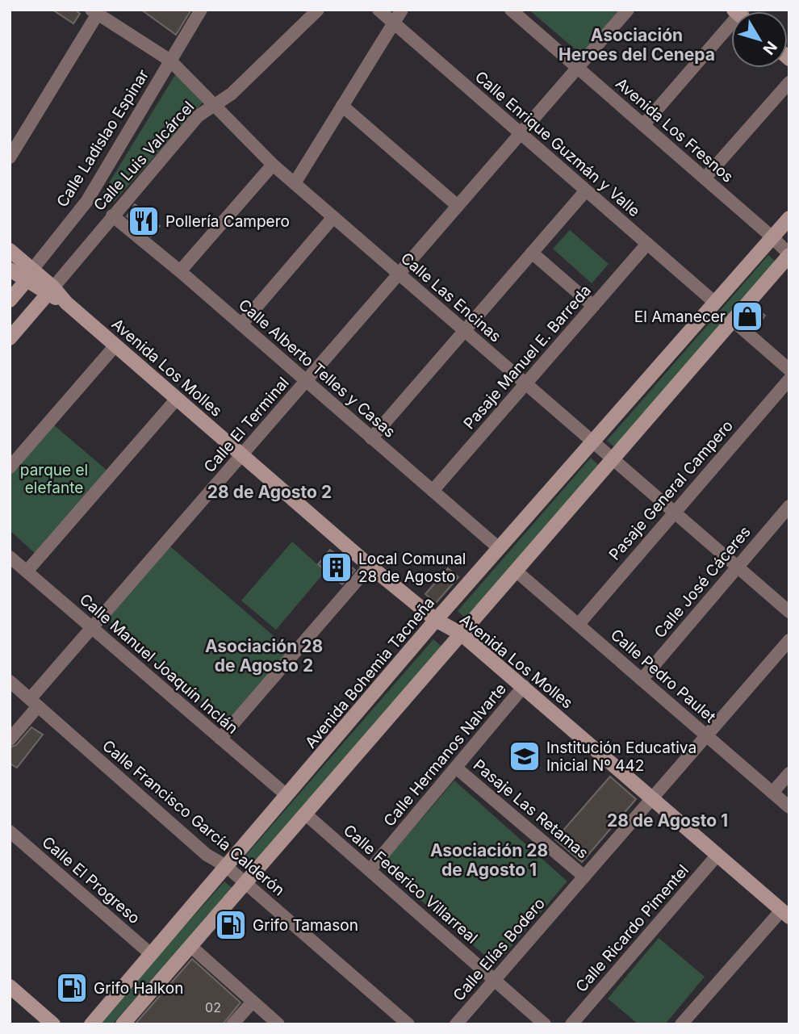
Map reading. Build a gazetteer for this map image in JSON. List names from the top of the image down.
{
  "streets": {
    "main road": ["Avenida Los Molles", "Avenida Bohemia Tacneña"],
    "street": [
      "Avenida Los Fresnos",
      "Calle Ladislao Espinar",
      "Calle Enrique Guzmán y Valle",
      "Calle Luis Valcárcel",
      "Calle Las Encinas",
      "Pasaje Manuel E. Barreda",
      "Calle Alberto Telles y Casas",
      "Calle El Terminal",
      "Pasaje General Campero",
      "Calle José Cáceres",
      "Calle Manuel Joaquín Inclán",
      "Calle Pedro Paulet",
      "Calle Hermanos Nalvarte",
      "Pasaje Las Retamas",
      "Calle Francisco García Calderón",
      "Calle El Progreso",
      "Calle Federico Villarreal",
      "Calle Ricardo Pimentel",
      "Calle Elías Bodero"
    ]
  },
  "crossings": [
    ["Avenida Los Fresnos", "Calle El Terminal"],
    ["Avenida Los Fresnos", "Avenida Bohemia Tacneña"],
    ["Calle Ladislao Espinar", "Calle Las Encinas"],
    ["Calle Ladislao Espinar", "Avenida Los Molles"],
    ["Calle Enrique Guzmán y Valle", "Pasaje Manuel E. Barreda"],
    ["Calle Enrique Guzmán y Valle", "Calle El Terminal"],
    ["Calle Enrique Guzmán y Valle", "Avenida Bohemia Tacneña"],
    ["Calle Luis Valcárcel", "Calle Las Encinas"],
    ["Calle Luis Valcárcel", "Avenida Los Molles"],
    ["Calle Luis Valcárcel", "Calle Alberto Telles y Casas"],
    ["Calle Las Encinas", "Pasaje Manuel E. Barreda"],
    ["Calle Las Encinas", "Calle El Terminal"],
    ["Calle Las Encinas", "Pasaje General Campero"],
    ["Calle Las Encinas", "Calle José Cáceres"],
    ["Calle Las Encinas", "Avenida Bohemia Tacneña"],
    ["Pasaje Manuel E. Barreda", "Calle Alberto Telles y Casas"],
    ["Avenida Los Molles", "Calle El Terminal"],
    ["Avenida Los Molles", "Avenida Bohemia Tacneña"],
    ["Avenida Los Molles", "Calle Hermanos Nalvarte"],
    ["Avenida Los Molles", "Calle Ricardo Pimentel"],
    ["Avenida Los Molles", "Calle Elías Bodero"],
    ["Calle Alberto Telles y Casas", "Calle El Terminal"],
    ["Calle Alberto Telles y Casas", "Avenida Bohemia Tacneña"],
    ["Calle El Terminal", "Calle Manuel Joaquín Inclán"],
    ["Calle El Terminal", "Calle Francisco García Calderón"],
    ["Pasaje General Campero", "Calle Pedro Paulet"],
    ["Calle José Cáceres", "Calle Pedro Paulet"],
    ["Calle Manuel Joaquín Inclán", "Avenida Bohemia Tacneña"],
    ["Avenida Bohemia Tacneña", "Calle Francisco García Calderón"],
    ["Avenida Bohemia Tacneña", "Calle El Progreso"],
    ["Calle Pedro Paulet", "Calle Elías Bodero"],
    ["Calle Hermanos Nalvarte", "Pasaje Las Retamas"],
    ["Calle Hermanos Nalvarte", "Calle Federico Villarreal"],
    ["Pasaje Las Retamas", "Calle Elías Bodero"],
    ["Calle Federico Villarreal", "Calle Elías Bodero"]
  ],
  "districts": [
    "Asociación Heroes del Cenepa",
    "28 de Agosto 2",
    "Asociación 28 de Agosto 2",
    "28 de Agosto 1",
    "Asociación 28 de Agosto 1"
  ],
  "parks": ["parque el elefante"],
  "places": {
    "restaurant": ["Pollería Campero"],
    "shop": ["El Amanecer"],
    "building": ["Local Comunal 28 de Agosto"],
    "school or university": ["Institución Educativa Inicial Nº 442"],
    "fuel station": ["Grifo Tamason", "Grifo Halkon"]
  },
  "house_numbers": ["02"],
  "north": "bottom right"
}
